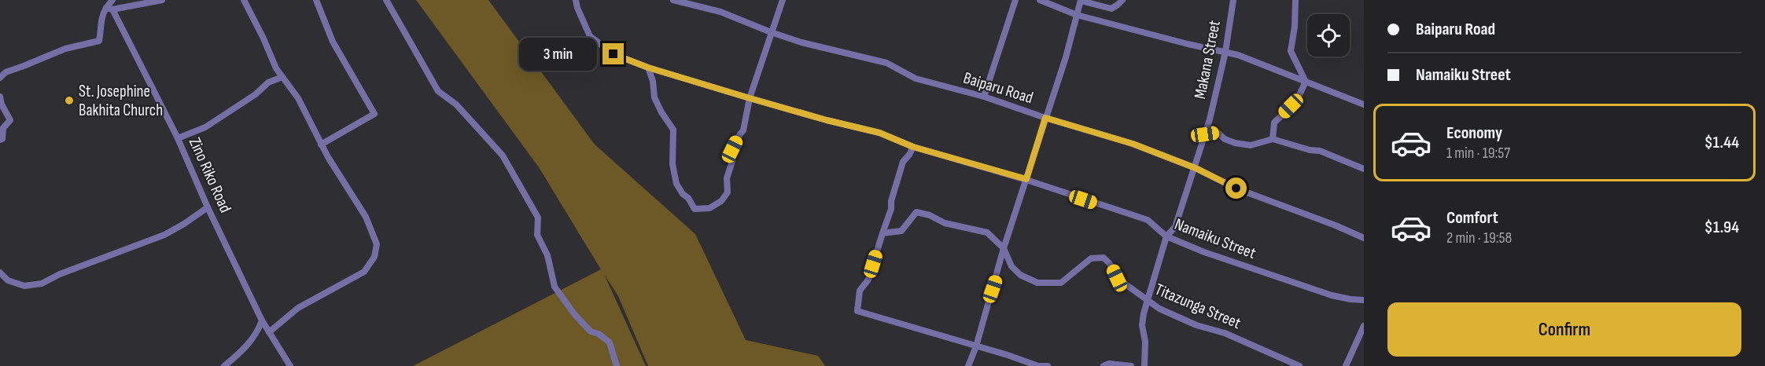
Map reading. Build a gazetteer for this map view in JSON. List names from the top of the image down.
{
  "streets": {
    "street": [
      "Makana Street",
      "Baiparu Road",
      "Zino Riko Road",
      "Namaiku Street",
      "Titazunga Street"
    ]
  },
  "crossings": [
    ["Makana Street", "Baiparu Road"],
    ["Makana Street", "Namaiku Street"],
    ["Makana Street", "Titazunga Street"]
  ],
  "places": ["St. Josephine Bakhita Church"],
  "page": {
    "banner": ["Baiparu Road", "Namaiku Street"],
    "bubble": "3 min",
    "list": [
      {
        "name": "Economy",
        "note": "1 min · 19:57",
        "value": "$1.44"
      },
      {
        "name": "Comfort",
        "note": "2 min · 19:58",
        "value": "$1.94"
      }
    ],
    "buttons": "Confirm"
  }
}
